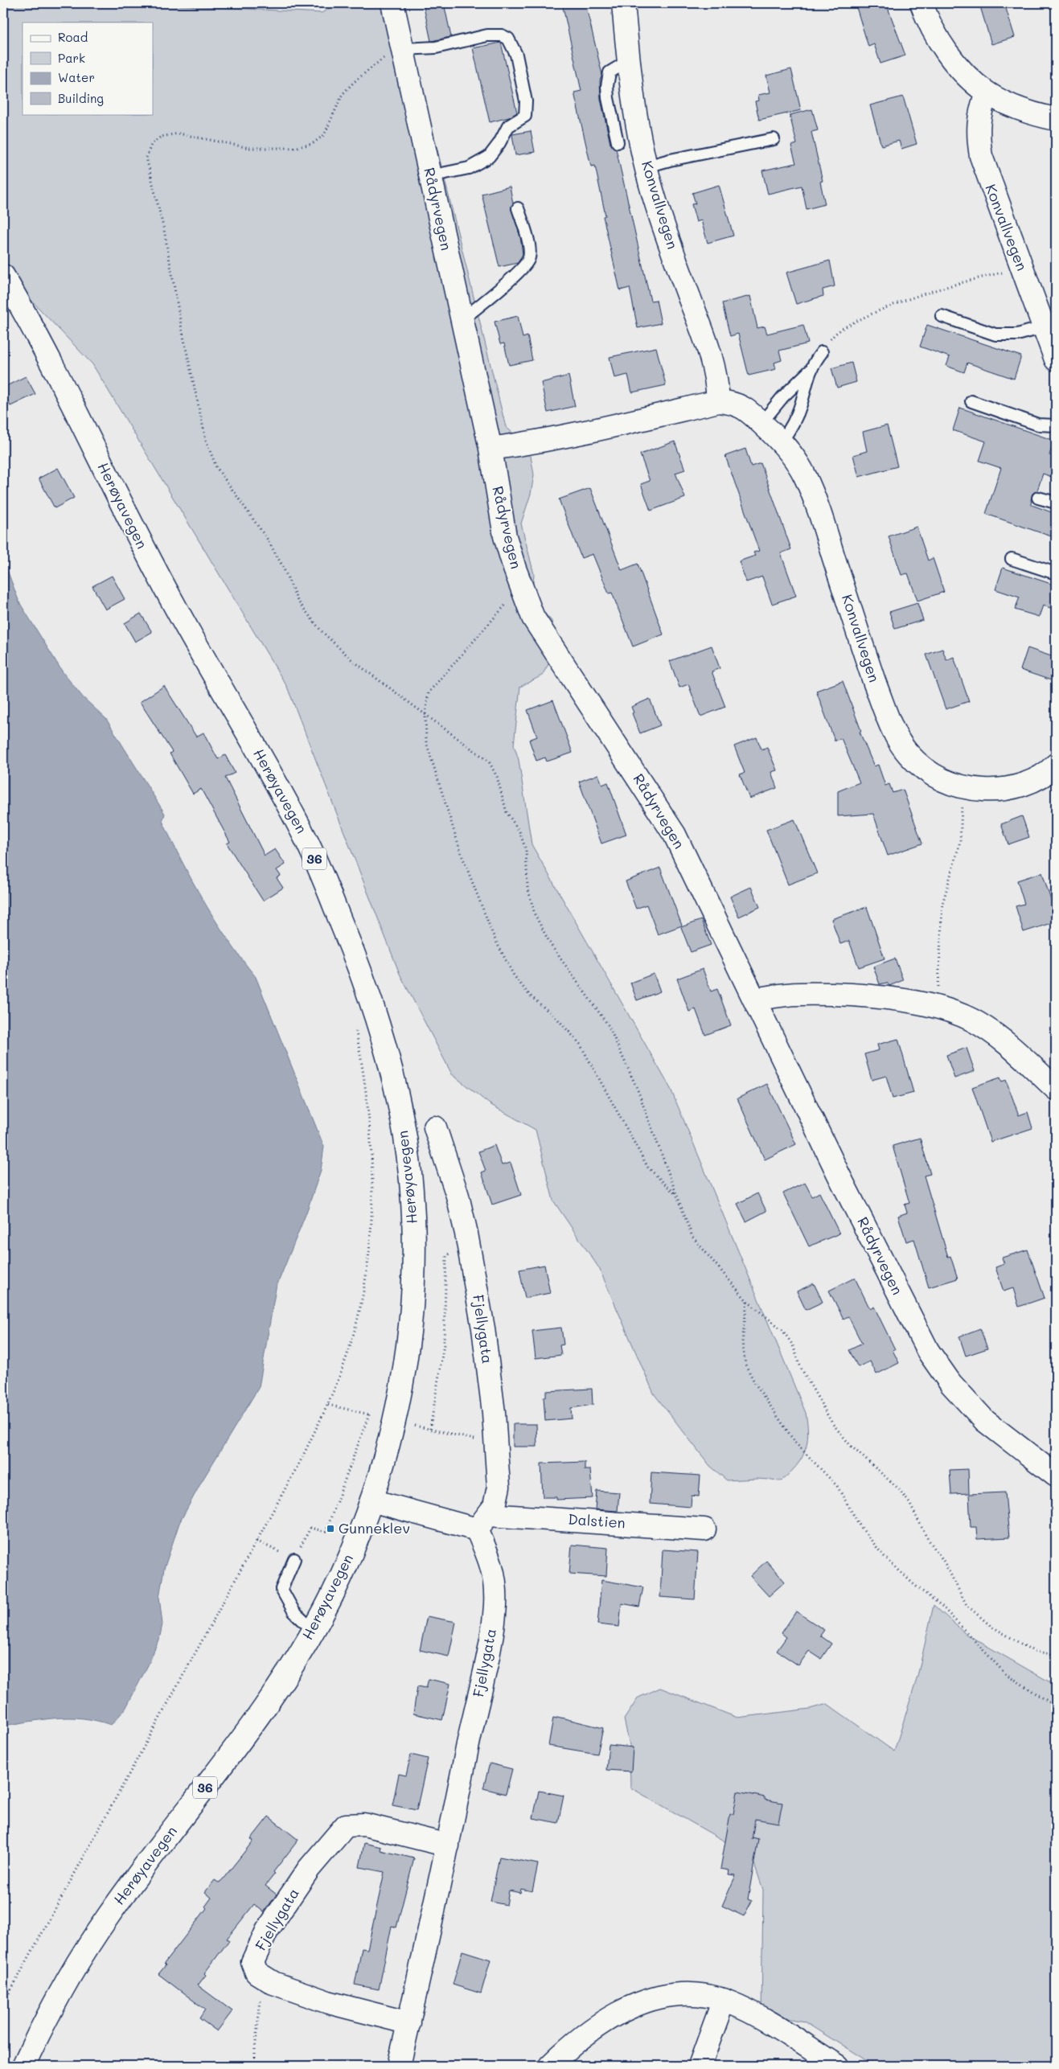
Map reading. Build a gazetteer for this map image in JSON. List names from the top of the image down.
{
  "streets": {
    "main road": [
      "Konvallvegen",
      "Rådyrvegen",
      "Herøyavegen",
      "36",
      "Fjellygata",
      "Dalstien"
    ]
  },
  "crossings": [
    ["Konvallvegen", "Rådyrvegen"],
    ["Fjellygata", "Dalstien"]
  ],
  "places": {
    "transit": ["Gunneklev"]
  },
  "legend": [
    "Road",
    "Park",
    "Water",
    "Building"
  ]
}
